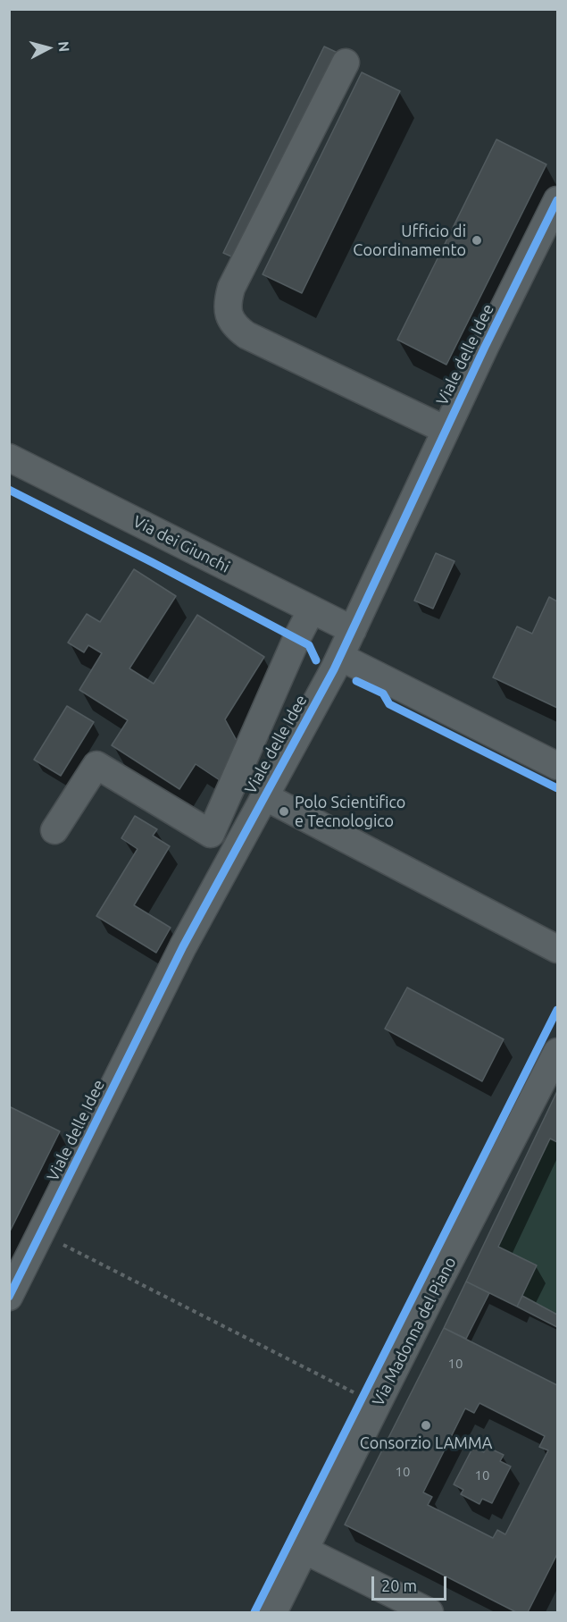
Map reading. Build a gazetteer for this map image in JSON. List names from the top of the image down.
{
  "streets": {
    "street": ["Viale delle Idee", "Via dei Giunchi", "Via Madonna del Piano"]
  },
  "crossings": [
    ["Viale delle Idee", "Via dei Giunchi"]
  ],
  "places": ["Ufficio di Coordinamento", "Polo Scientifico e Tecnologico", "Consorzio LAMMA"],
  "house_numbers": ["10", "10", "10"],
  "scale_bar": "20 m",
  "north": "right"
}
